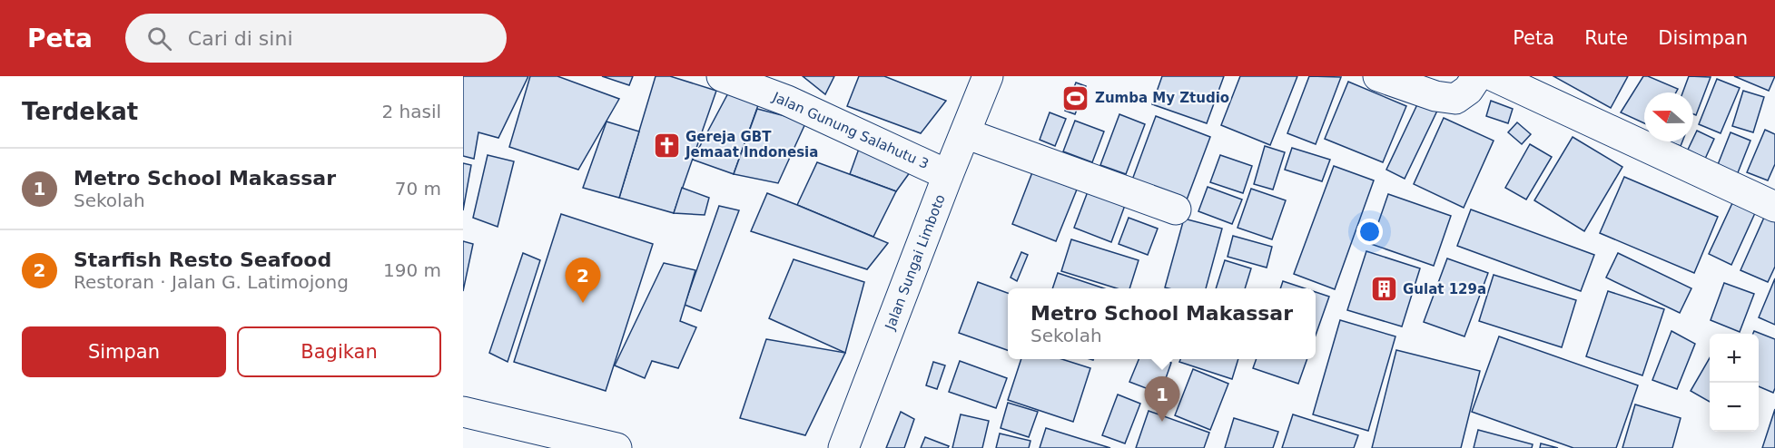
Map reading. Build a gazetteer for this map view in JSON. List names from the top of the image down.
{
  "streets": {
    "street": ["Jalan Gunung Salahutu 3", "Jalan Sungai Limboto"]
  },
  "crossings": [
    ["Jalan Gunung Salahutu 3", "Jalan Sungai Limboto"]
  ],
  "places": {
    "sports": ["Zumba My Ztudio"],
    "church": ["Gereja GBT Jemaat Indonesia"],
    "building": ["Gulat 129a"]
  },
  "north": "left",
  "page": {
    "header": "Peta",
    "search": "Cari di sini",
    "nav": ["Peta", "Rute", "Disimpan"],
    "heading": ["Terdekat", "2 hasil"],
    "list": [
      {
        "mark": "1",
        "name": "Metro School Makassar",
        "note": "Sekolah",
        "value": "70 m"
      },
      {
        "mark": "2",
        "name": "Starfish Resto Seafood",
        "note": "Restoran · Jalan G. Latimojong",
        "value": "190 m"
      }
    ],
    "pins": ["2", "1"],
    "popup": ["Metro School Makassar", "Sekolah"],
    "buttons": ["Simpan", "Bagikan"],
    "map_buttons": ["+", "−"]
  }
}
